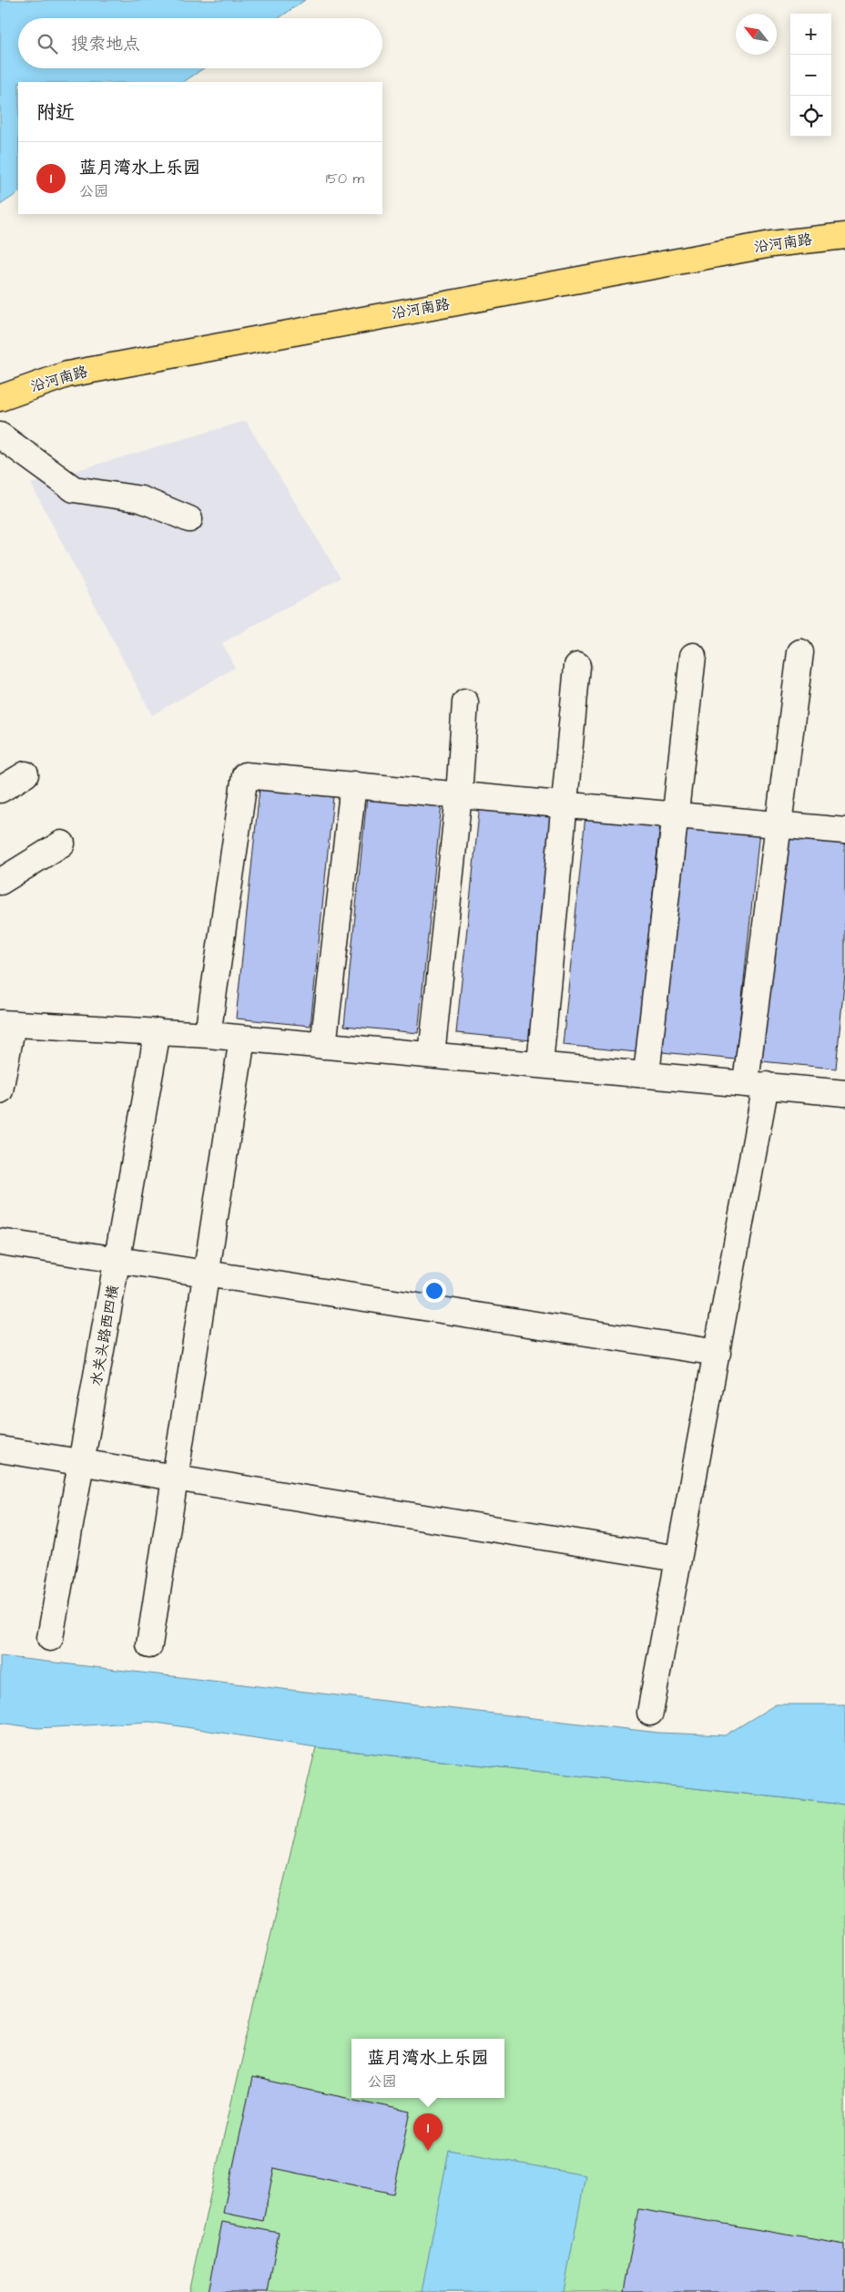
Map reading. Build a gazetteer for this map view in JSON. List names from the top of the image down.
{
  "streets": {
    "main road": ["沿河南路"],
    "street": ["水关头路西四横"]
  },
  "north": "top left",
  "page": {
    "map_buttons": ["+", "−"],
    "search": "搜索地点",
    "heading": "附近",
    "list": [
      {
        "mark": "1",
        "name": "蓝月湾水上乐园",
        "note": "公园",
        "value": "150 m"
      }
    ],
    "popup": ["蓝月湾水上乐园", "公园"],
    "pins": "1"
  }
}
